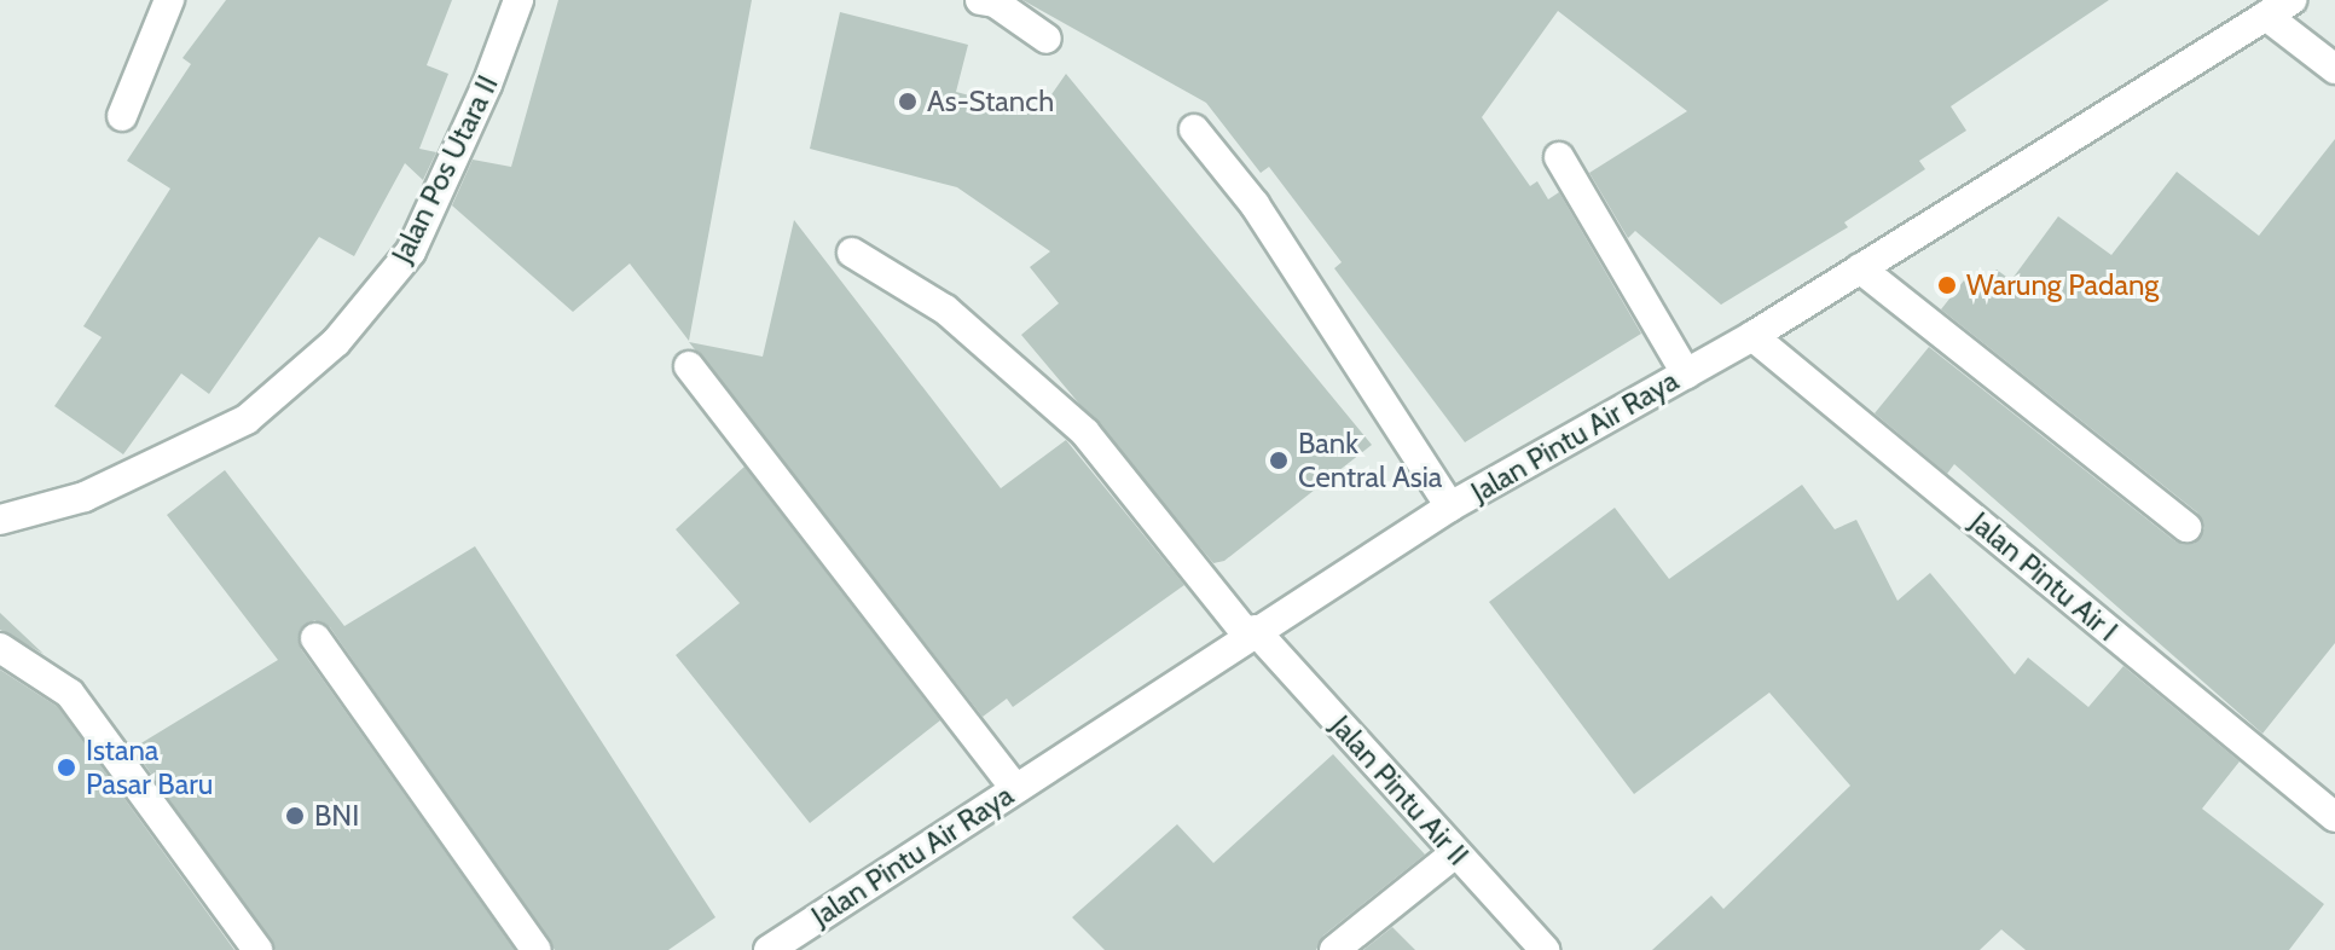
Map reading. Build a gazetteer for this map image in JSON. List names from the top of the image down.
{
  "streets": {
    "street": [
      "Jalan Pos Utara II",
      "Jalan Pintu Air Raya",
      "Jalan Pintu Air I",
      "Jalan Pintu Air II"
    ]
  },
  "crossings": [
    ["Jalan Pintu Air Raya", "Jalan Pintu Air I"],
    ["Jalan Pintu Air Raya", "Jalan Pintu Air II"]
  ],
  "places": [
    "As-Stanch",
    "Warung Padang",
    "Bank Central Asia",
    "Istana Pasar Baru",
    "BNI"
  ]
}
